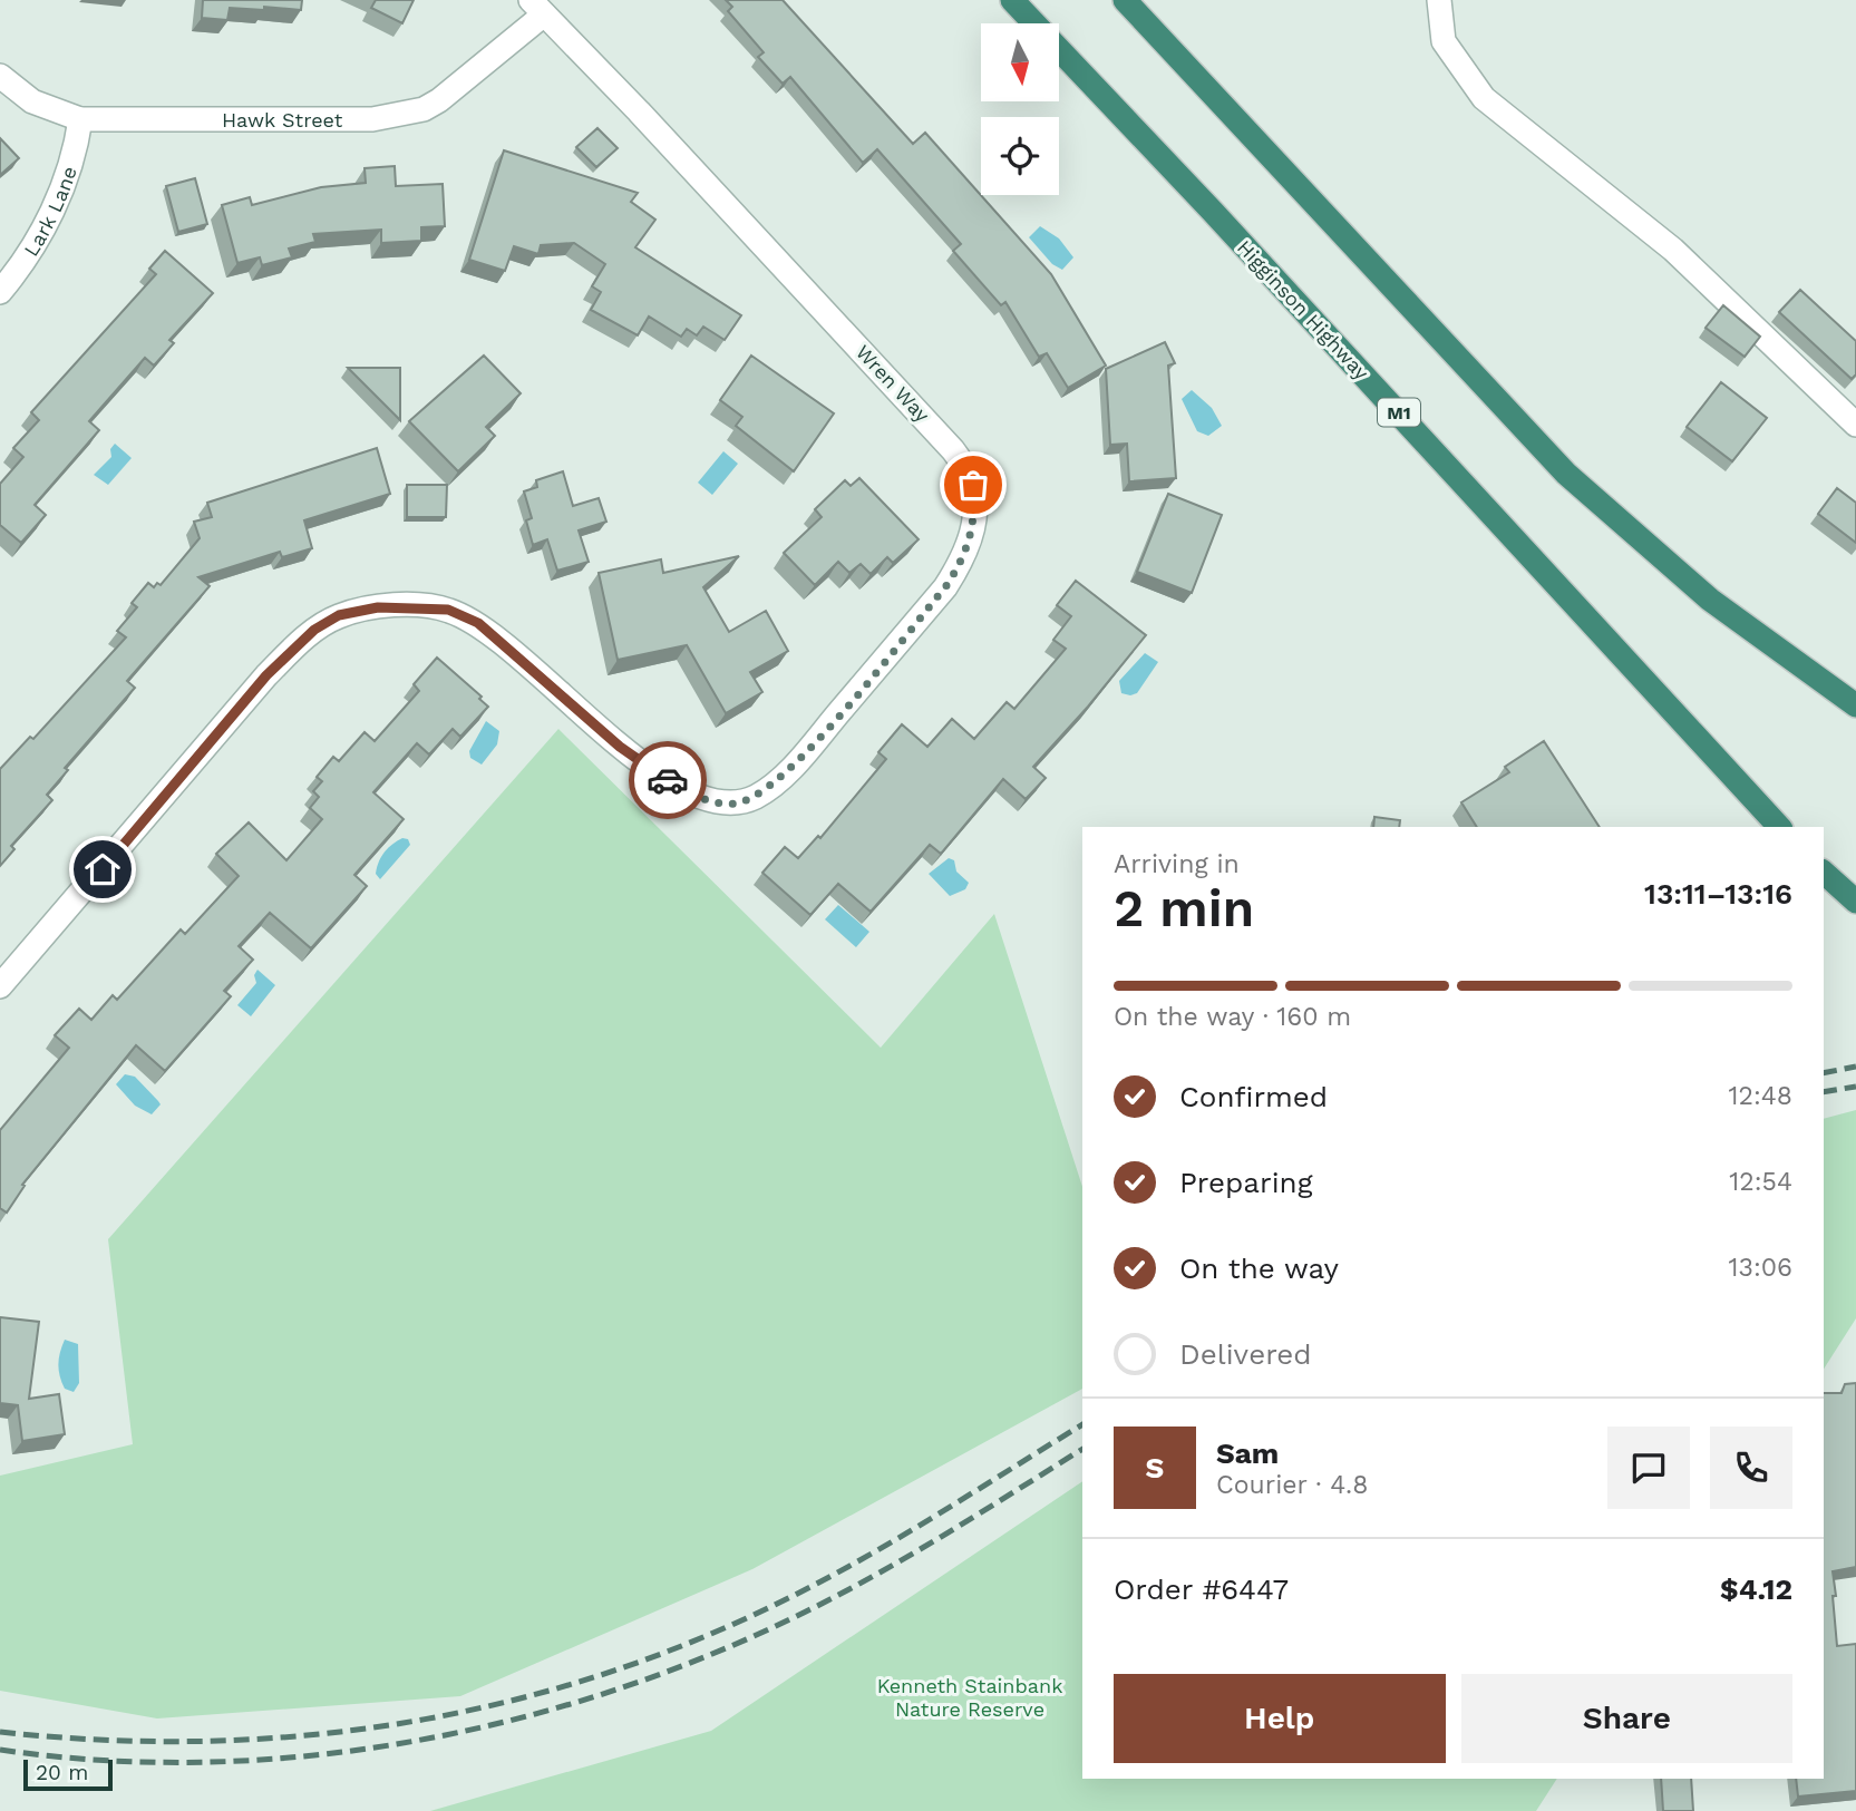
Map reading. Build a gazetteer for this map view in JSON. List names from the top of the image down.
{
  "streets": {
    "highway": ["Higginson Highway", "M1"],
    "street": ["Hawk Street", "Lark Lane", "Wren Way"]
  },
  "crossings": [
    ["Hawk Street", "Lark Lane"],
    ["Hawk Street", "Wren Way"]
  ],
  "parks": ["Kenneth Stainbank Nature Reserve"],
  "scale_bar": "20 m",
  "north": "bottom",
  "page": {
    "heading": ["2 min", "Arriving in", "13:11–13:16"],
    "panel": [
      "Sam",
      "Courier · 4.8",
      "Order #6447",
      "$4.12"
    ],
    "bar": "On the way · 160 m",
    "list": [
      ["Confirmed", "12:48"],
      ["Preparing", "12:54"],
      ["On the way", "13:06"],
      "Delivered"
    ],
    "round": "S",
    "buttons": ["Help", "Share"],
    "scale": "20 m"
  }
}
